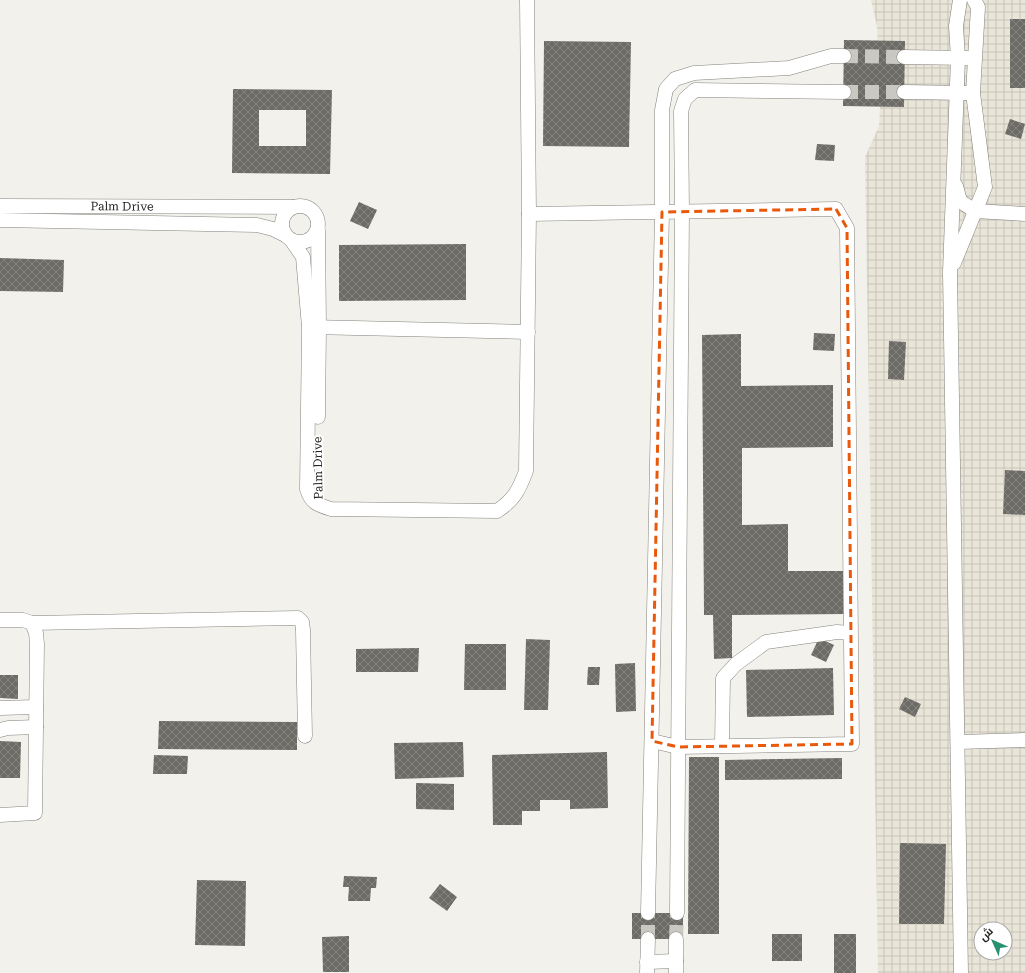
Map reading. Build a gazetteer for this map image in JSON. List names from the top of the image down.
{
  "streets": {
    "street": ["Palm Drive"]
  },
  "north": "top left"
}
